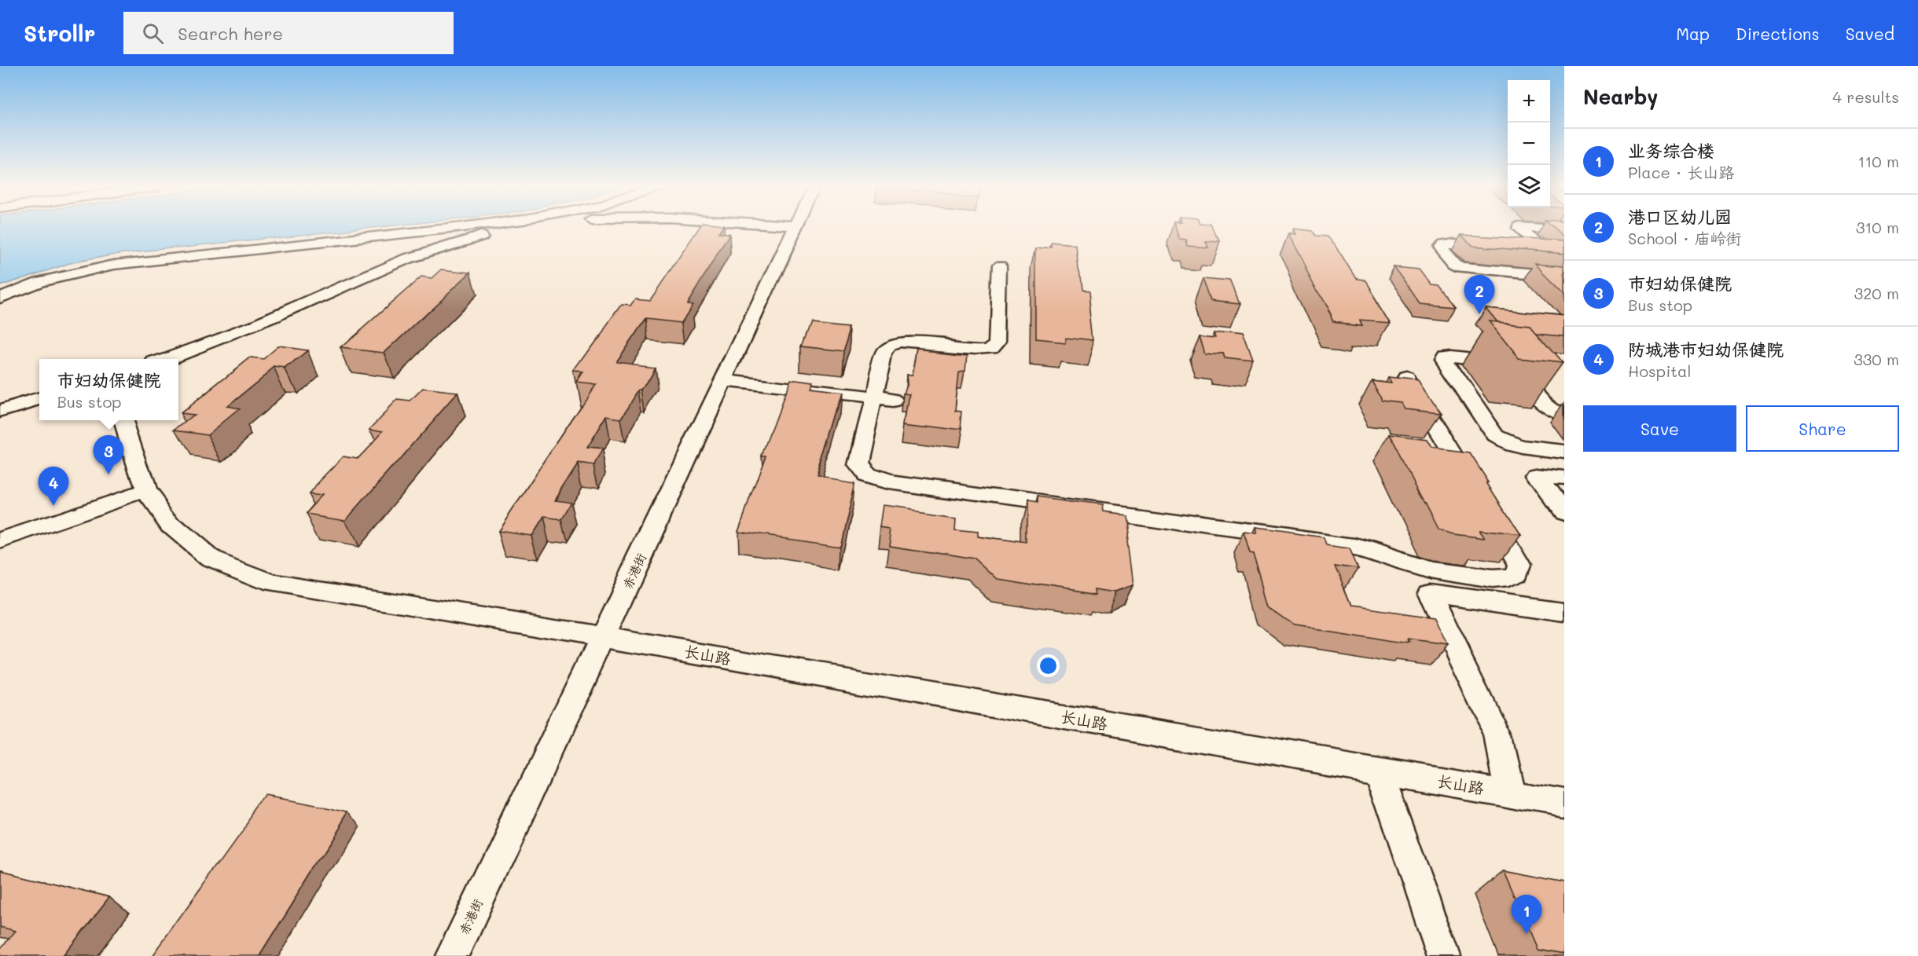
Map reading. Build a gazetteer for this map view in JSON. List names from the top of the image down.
{
  "streets": {
    "street": ["赤港街", "长山路"]
  },
  "crossings": [
    ["赤港街", "长山路"]
  ],
  "page": {
    "header": "Strollr",
    "search": "Search here",
    "nav": ["Map", "Directions", "Saved"],
    "heading": ["Nearby", "4 results"],
    "map_buttons": ["+", "−"],
    "list": [
      {
        "mark": "1",
        "name": "业务综合楼",
        "note": "Place · 长山路",
        "value": "110 m"
      },
      {
        "mark": "2",
        "name": "港口区幼儿园",
        "note": "School · 庙岭街",
        "value": "310 m"
      },
      {
        "mark": "3",
        "name": "巿妇幼保健院",
        "note": "Bus stop",
        "value": "320 m"
      },
      {
        "mark": "4",
        "name": "防城港市妇幼保健院",
        "note": "Hospital",
        "value": "330 m"
      }
    ],
    "pins": [
      "2",
      "3",
      "4",
      "1"
    ],
    "popup": ["巿妇幼保健院", "Bus stop"],
    "buttons": ["Save", "Share"]
  }
}
